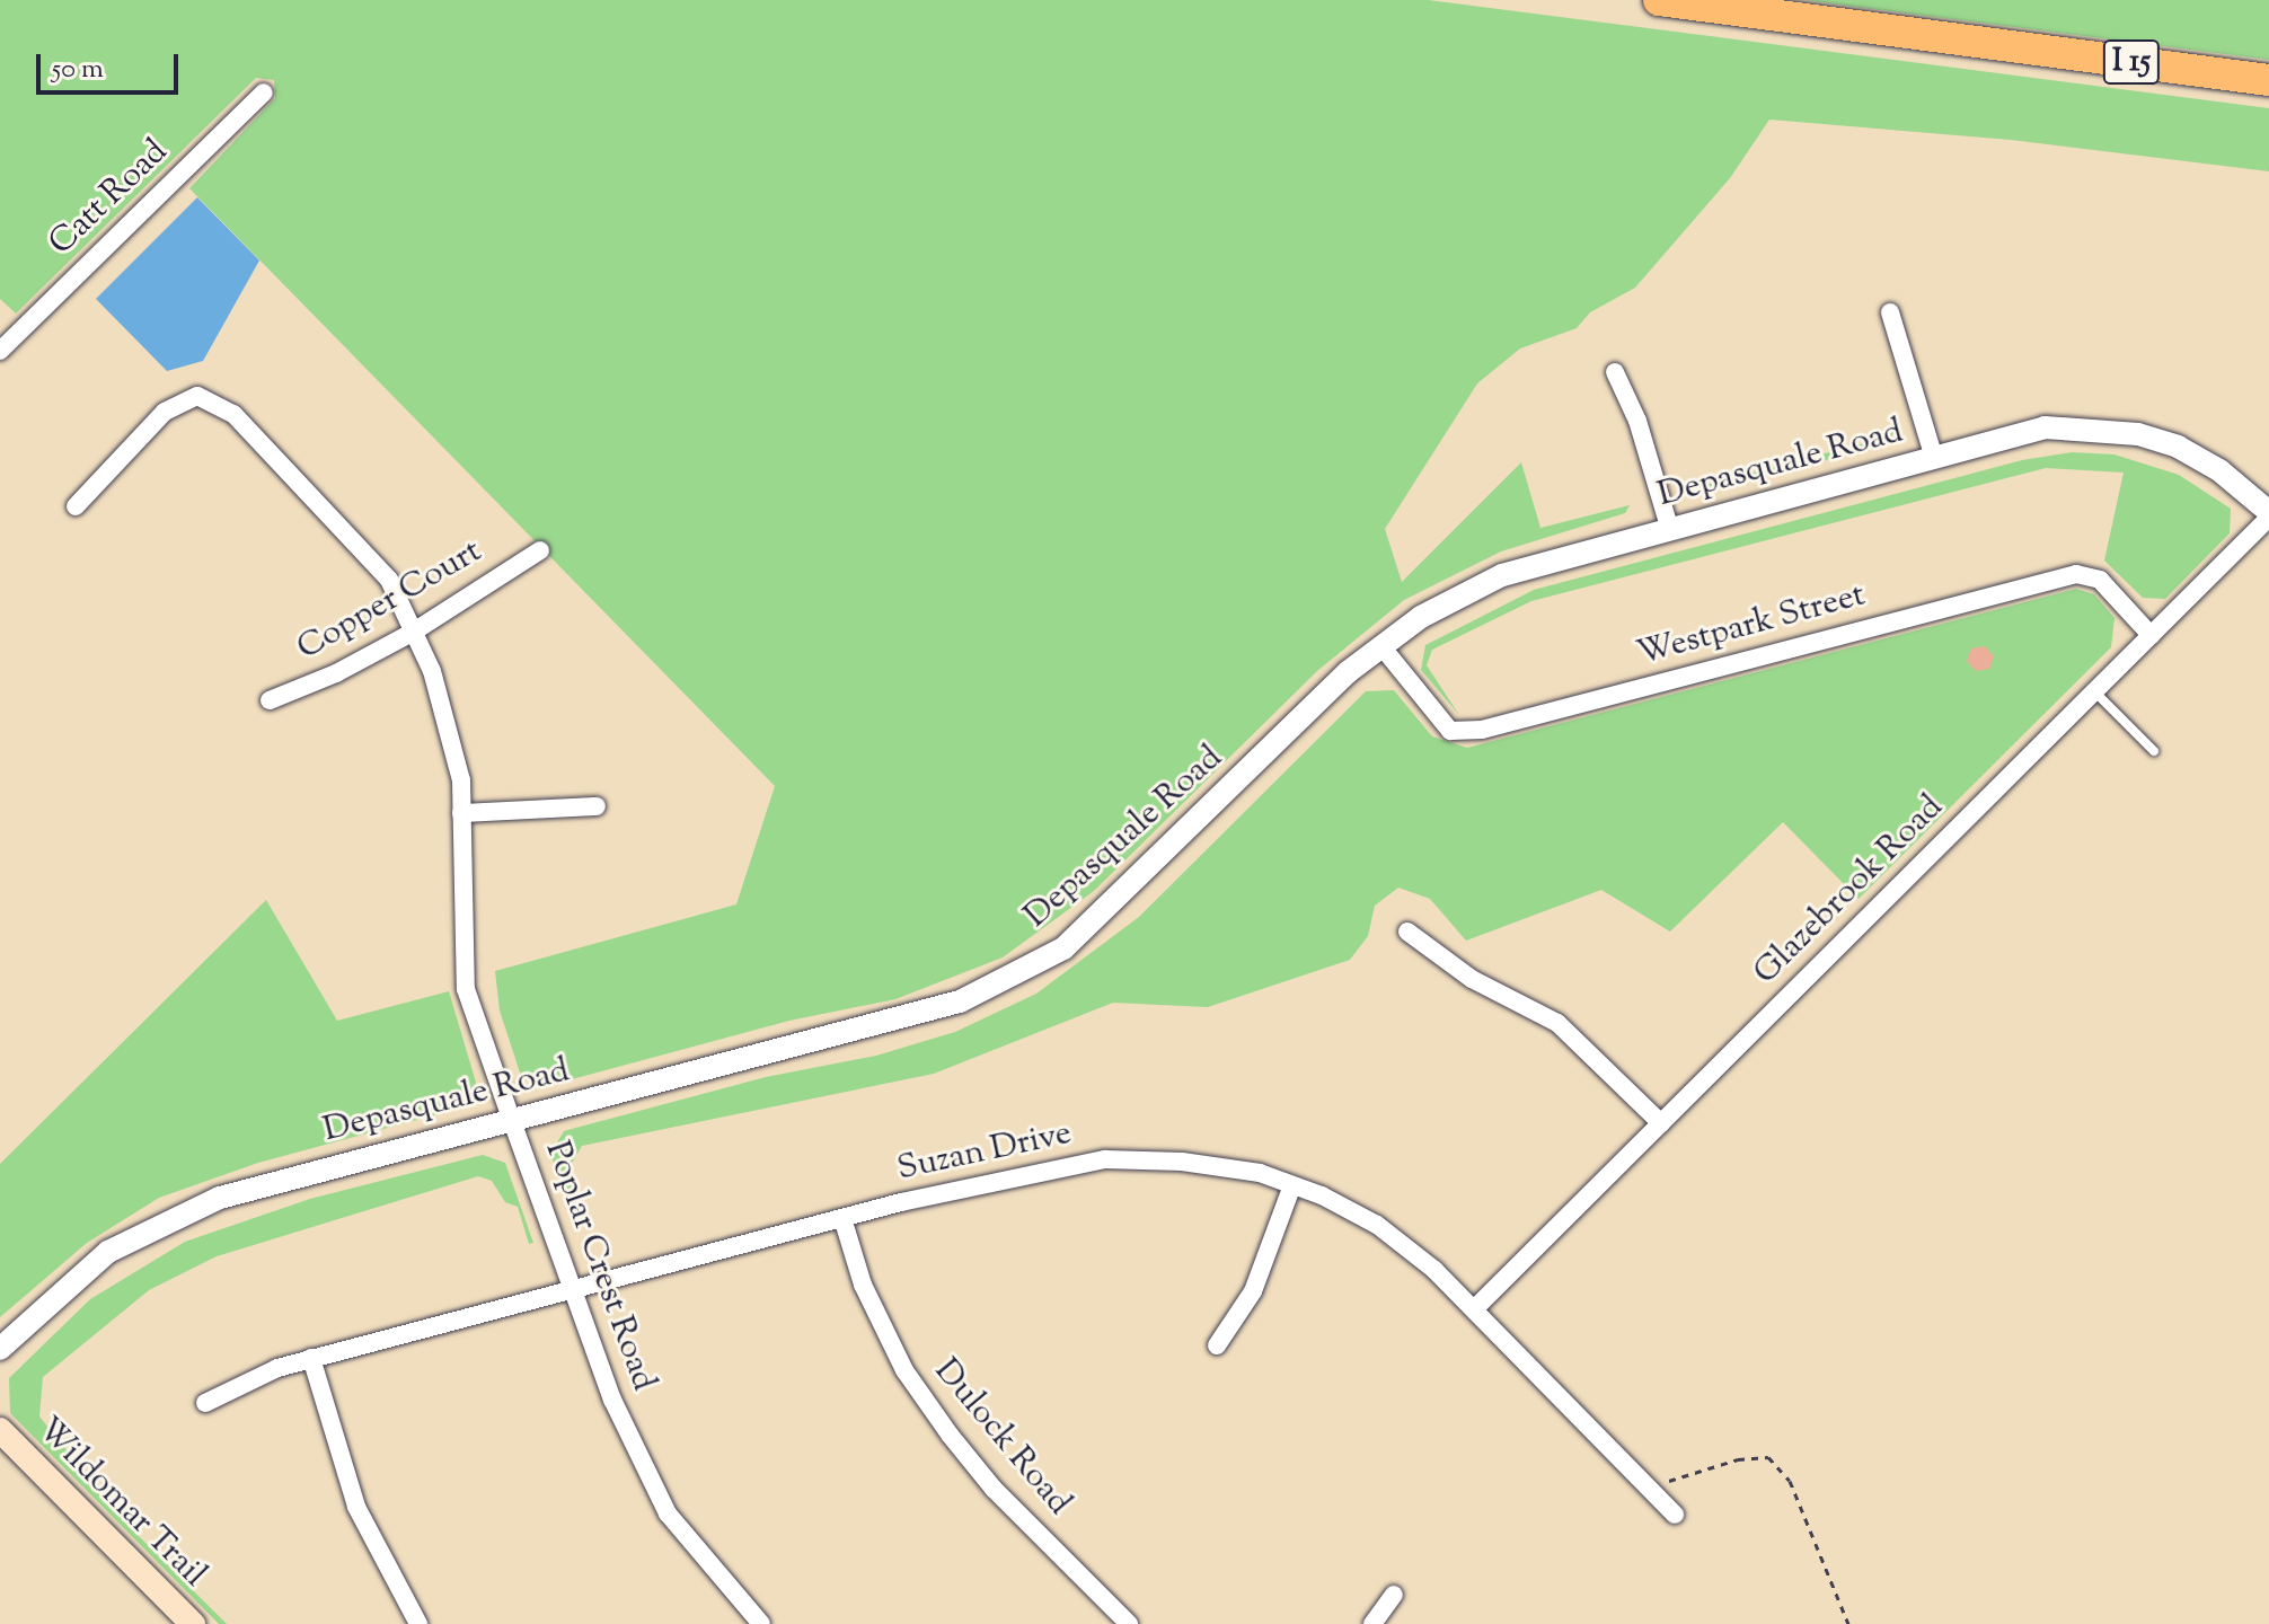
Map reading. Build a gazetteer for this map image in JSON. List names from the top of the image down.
{
  "streets": {
    "highway": ["I 15"],
    "main road": ["Wildomar Trail"],
    "street": [
      "Catt Road",
      "Depasquale Road",
      "Copper Court",
      "Westpark Street",
      "Glazebrook Road",
      "Suzan Drive",
      "Poplar Crest Road",
      "Dulock Road"
    ]
  },
  "crossings": [
    ["Depasquale Road", "Westpark Street"],
    ["Depasquale Road", "Glazebrook Road"],
    ["Depasquale Road", "Poplar Crest Road"],
    ["Copper Court", "Poplar Crest Road"],
    ["Westpark Street", "Glazebrook Road"],
    ["Glazebrook Road", "Suzan Drive"],
    ["Suzan Drive", "Poplar Crest Road"],
    ["Suzan Drive", "Dulock Road"]
  ],
  "scale_bar": "50 m"
}
